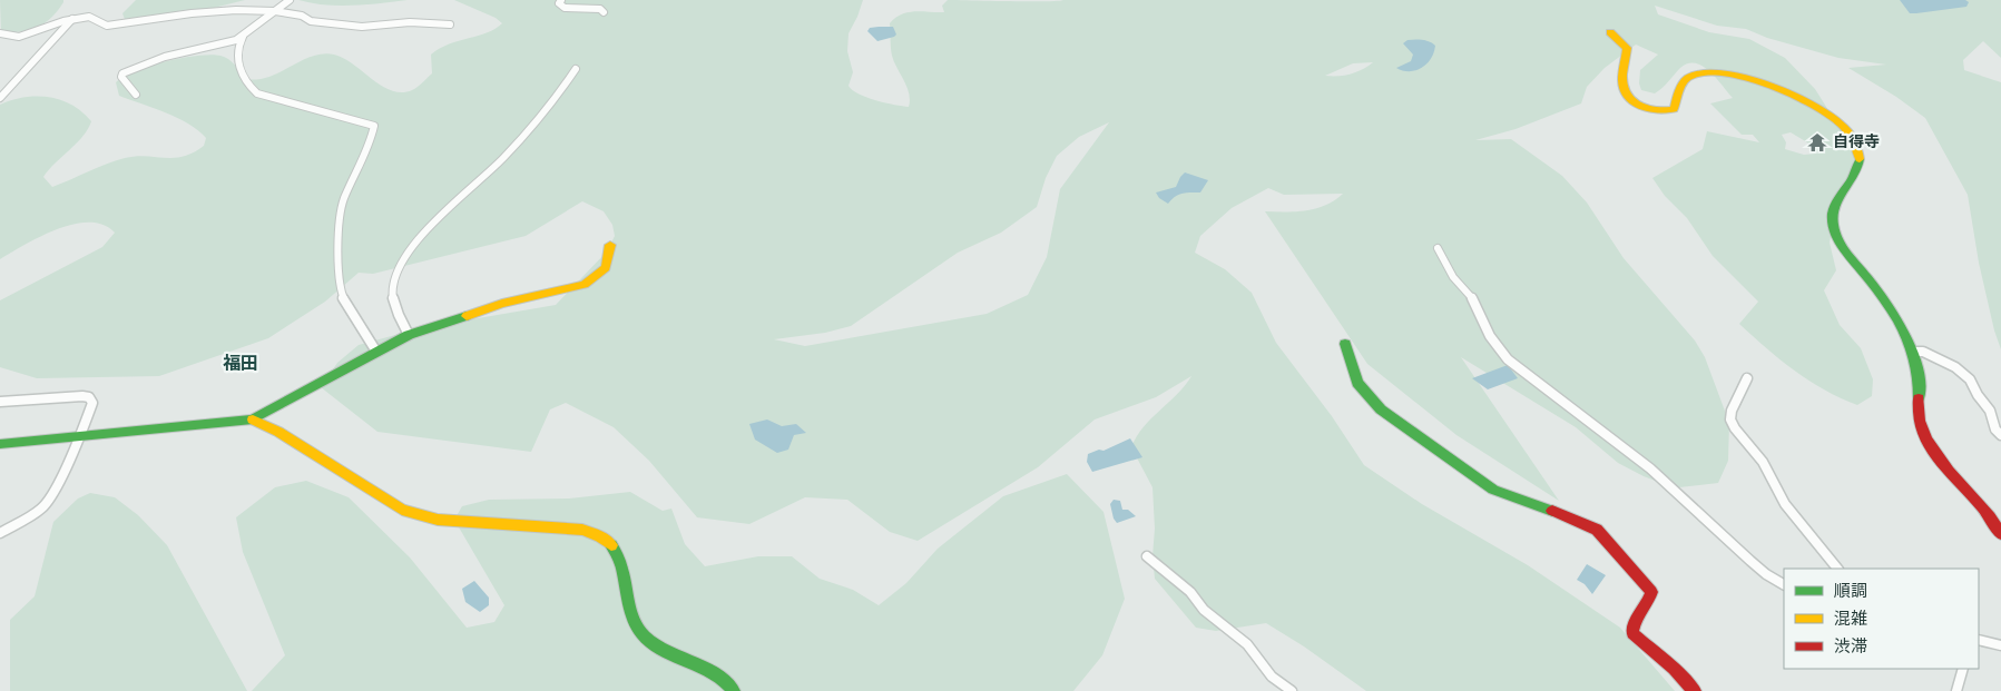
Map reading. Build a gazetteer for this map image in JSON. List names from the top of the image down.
{
  "districts": ["福田"],
  "places": {
    "temple": ["自得寺"]
  },
  "legend": ["順調", "混雑", "渋滞"]
}
